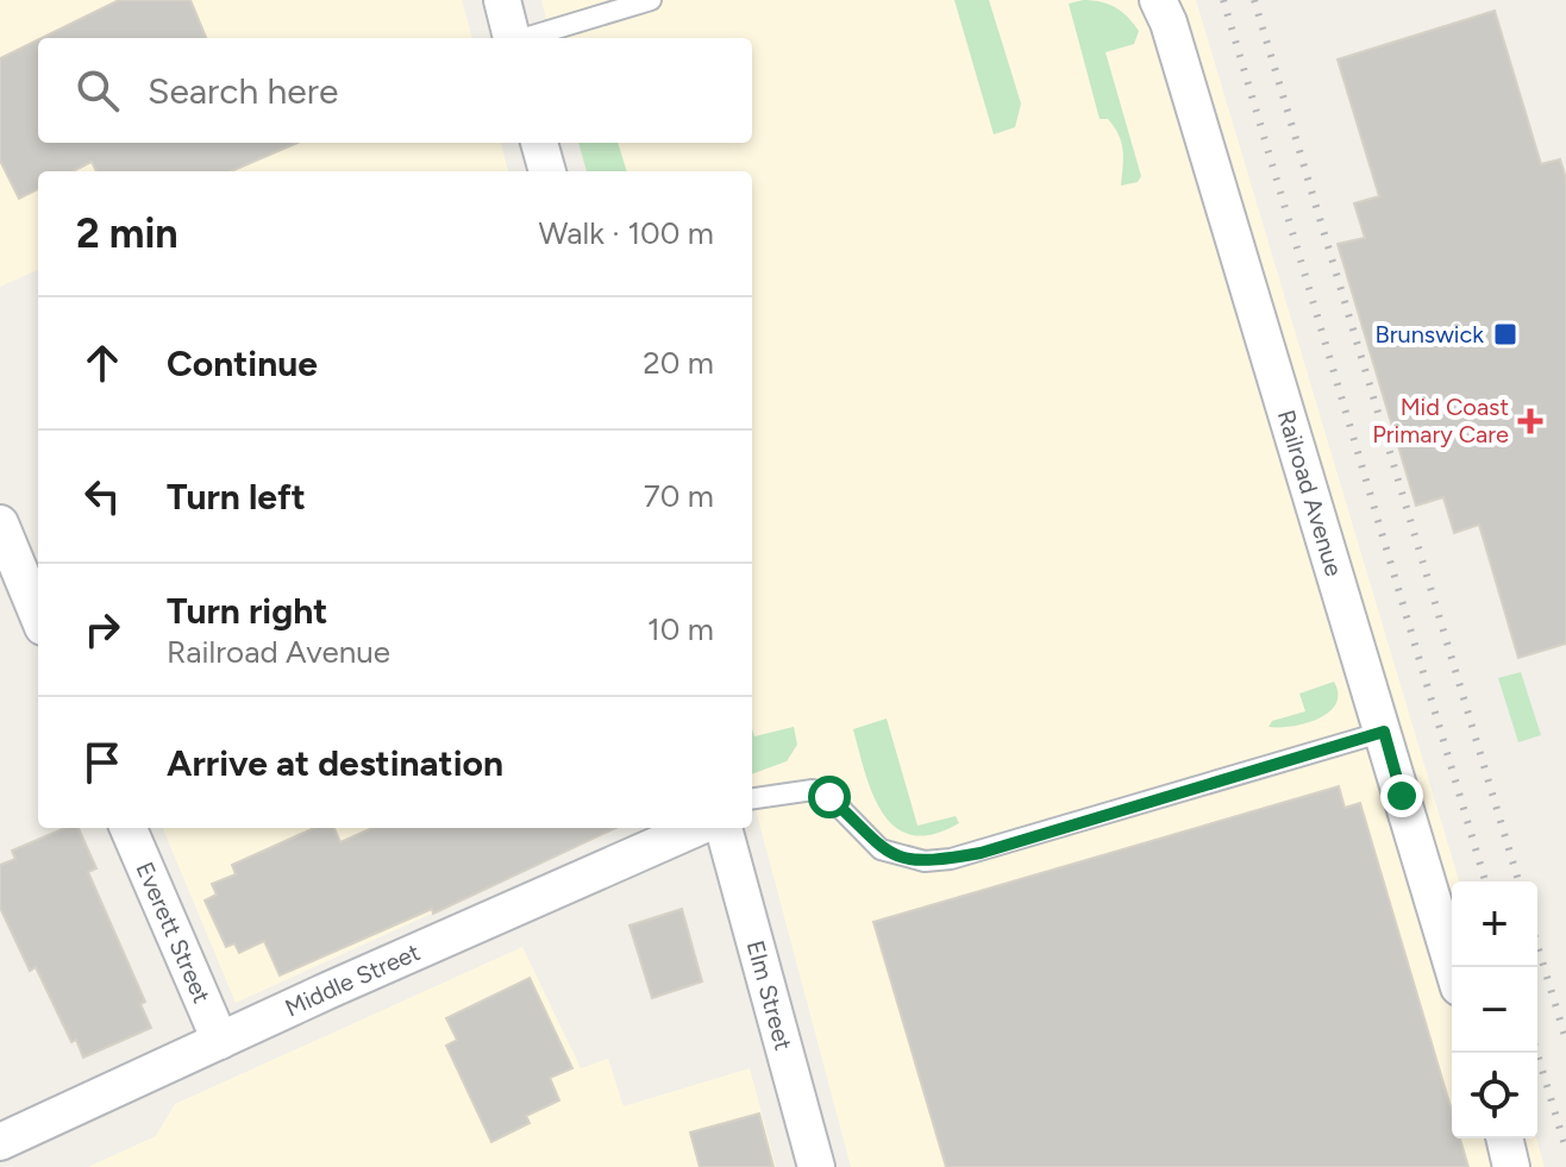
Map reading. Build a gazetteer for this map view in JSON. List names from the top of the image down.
{
  "streets": {
    "street": [
      "Railroad Avenue",
      "Everett Street",
      "Middle Street",
      "Elm Street"
    ]
  },
  "crossings": [
    ["Everett Street", "Middle Street"]
  ],
  "places": {
    "transit": ["Brunswick"],
    "health": ["Mid Coast Primary Care"]
  },
  "page": {
    "search": "Search here",
    "heading": ["2 min", "Walk · 100 m"],
    "list": [
      ["Continue", "20 m"],
      ["Turn left", "70 m"],
      ["Turn right", "Railroad Avenue", "10 m"],
      "Arrive at destination"
    ],
    "map_buttons": ["+", "−"]
  }
}
